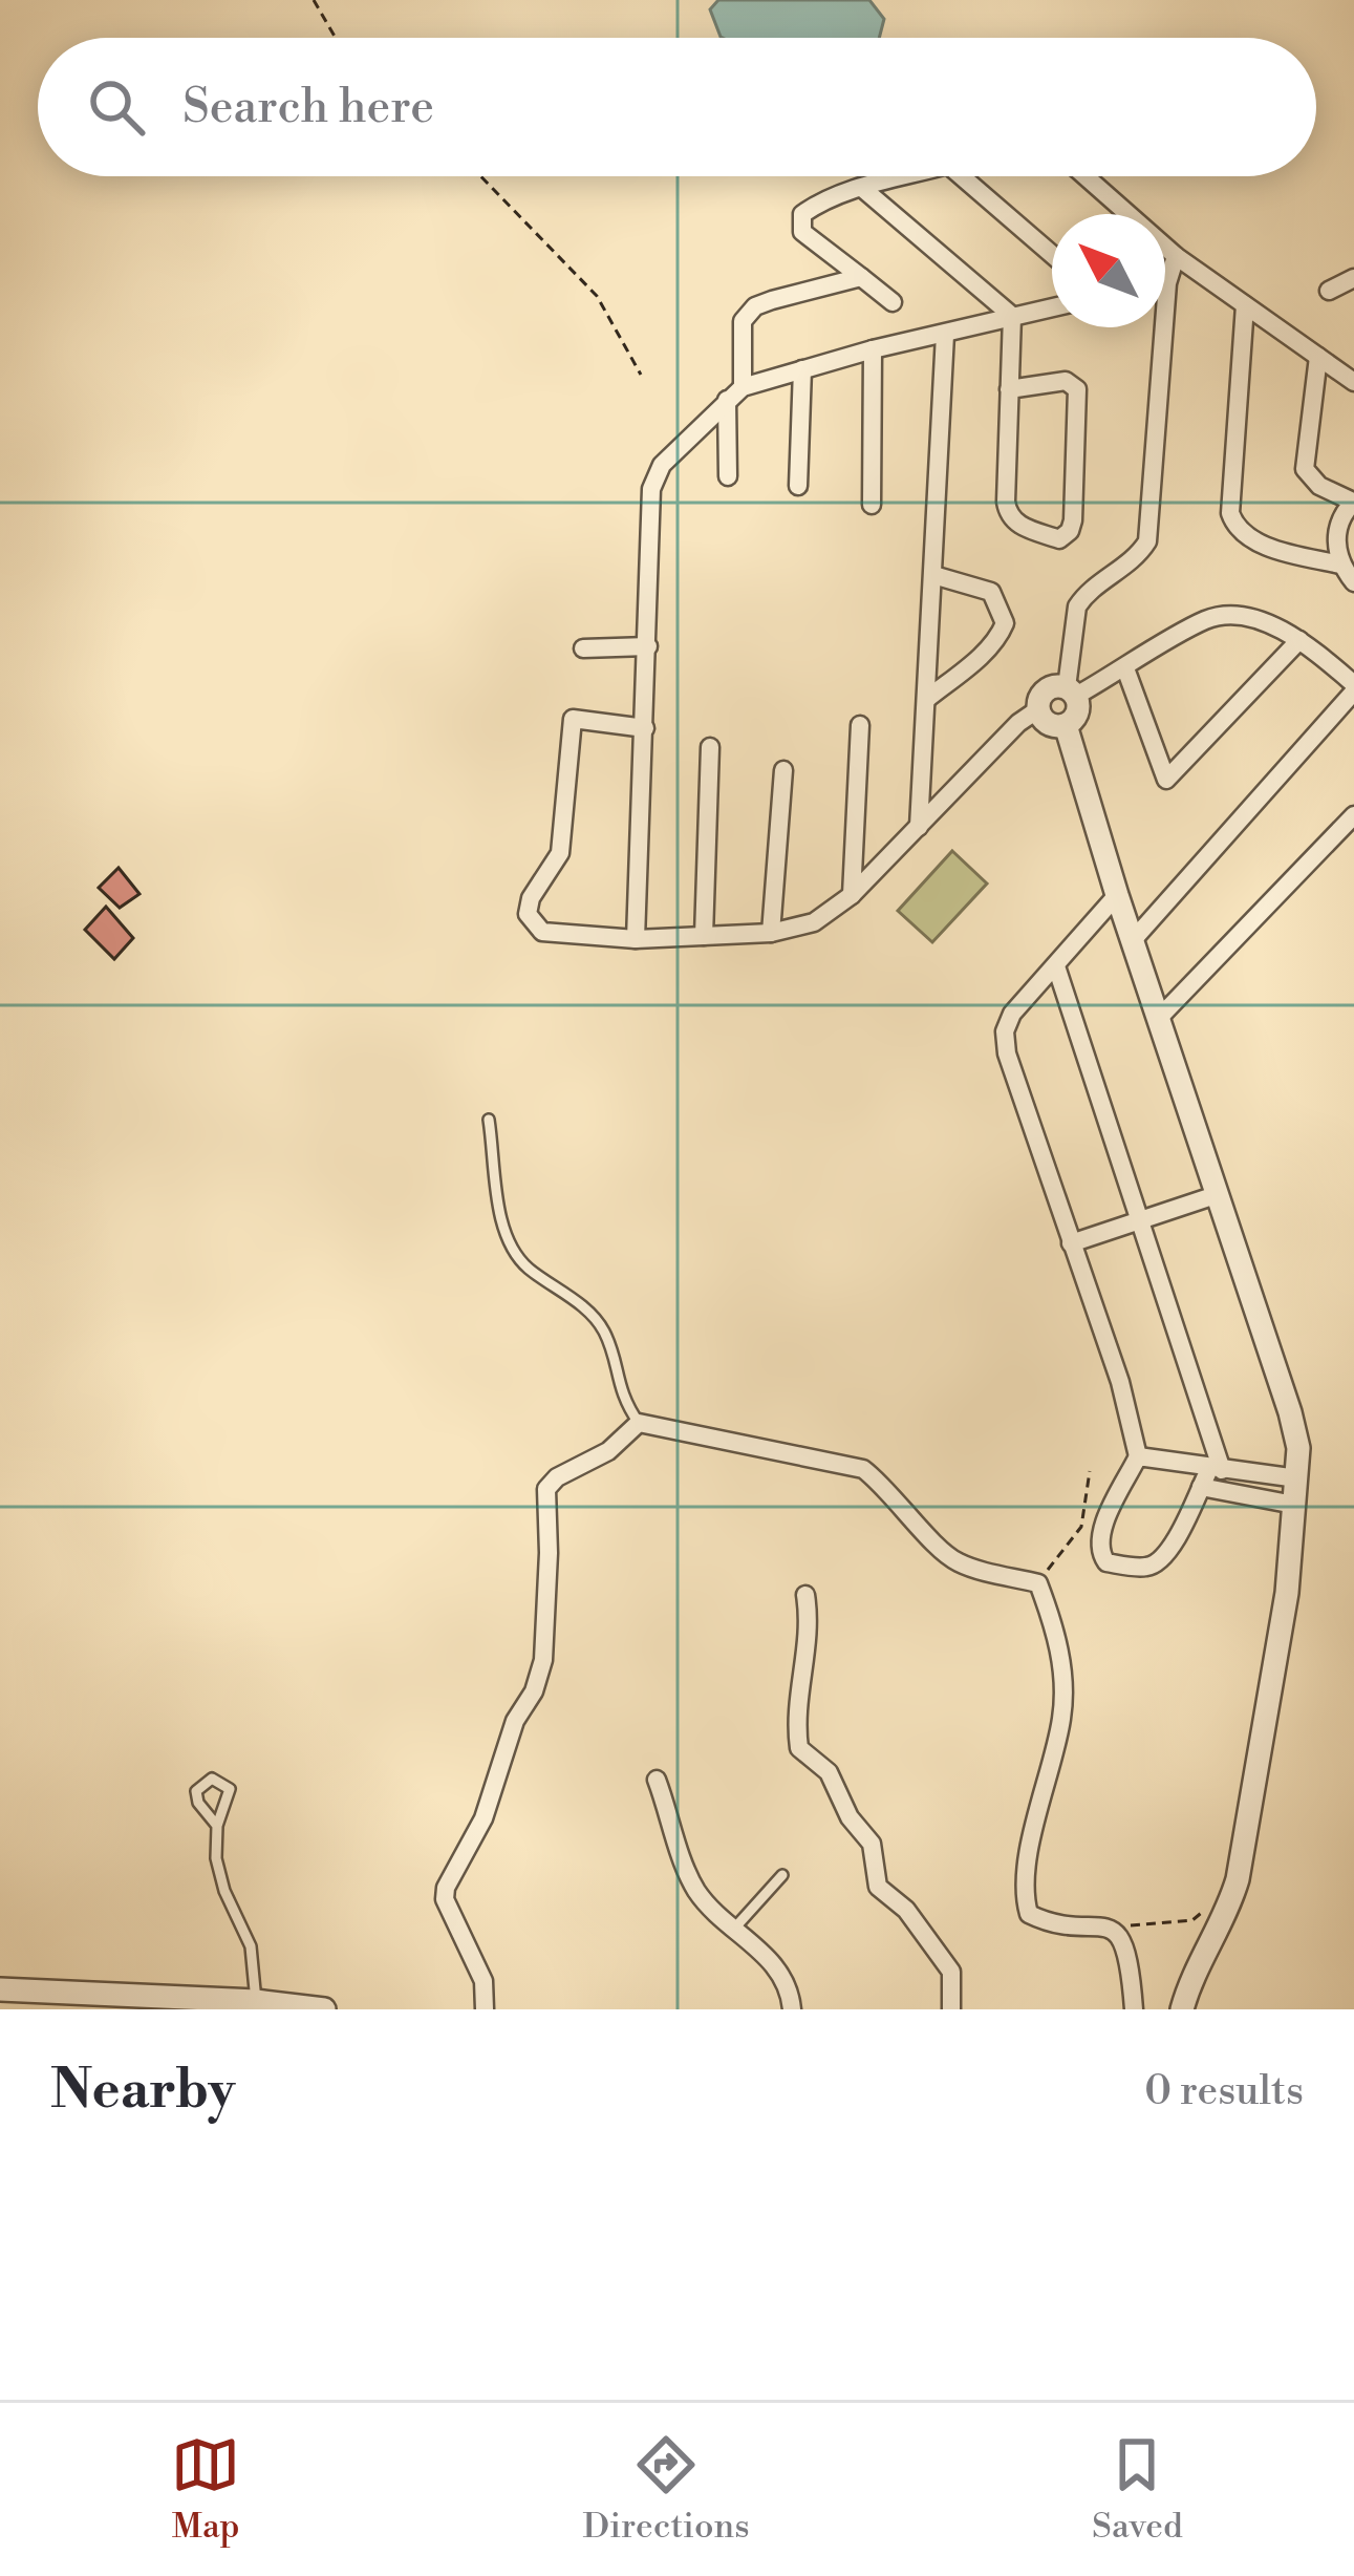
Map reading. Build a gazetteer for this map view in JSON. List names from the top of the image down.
{
  "north": "top left",
  "page": {
    "search": "Search here",
    "heading": ["Nearby", "0 results"],
    "nav": ["Map", "Directions", "Saved"]
  }
}
